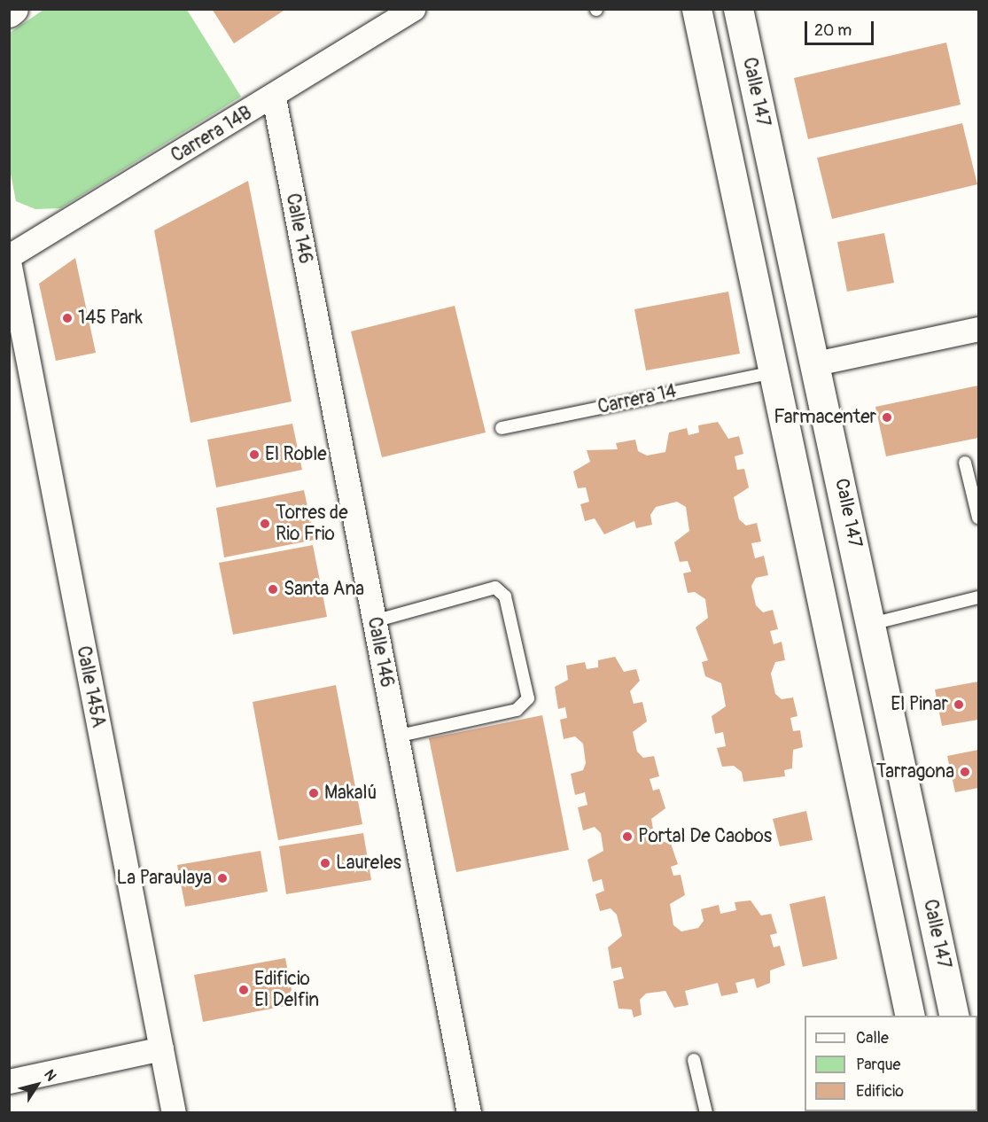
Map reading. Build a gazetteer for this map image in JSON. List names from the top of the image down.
{
  "streets": {
    "main road": ["Calle 147"],
    "street": ["Carrera 14B", "Calle 146", "Calle 145A"],
    "lane": ["Carrera 14"]
  },
  "crossings": [
    ["Carrera 14B", "Calle 146"]
  ],
  "places": [
    "145 Park",
    "Farmacenter",
    "El Roble",
    "Torres de Rio Frio",
    "Santa Ana",
    "El Pinar",
    "Tarragona",
    "Makalú",
    "Portal De Caobos",
    "Laureles",
    "La Paraulaya",
    "Edificio El Delfin"
  ],
  "legend": ["Calle", "Parque", "Edificio"],
  "scale_bar": "20 m",
  "north": "top right"
}
